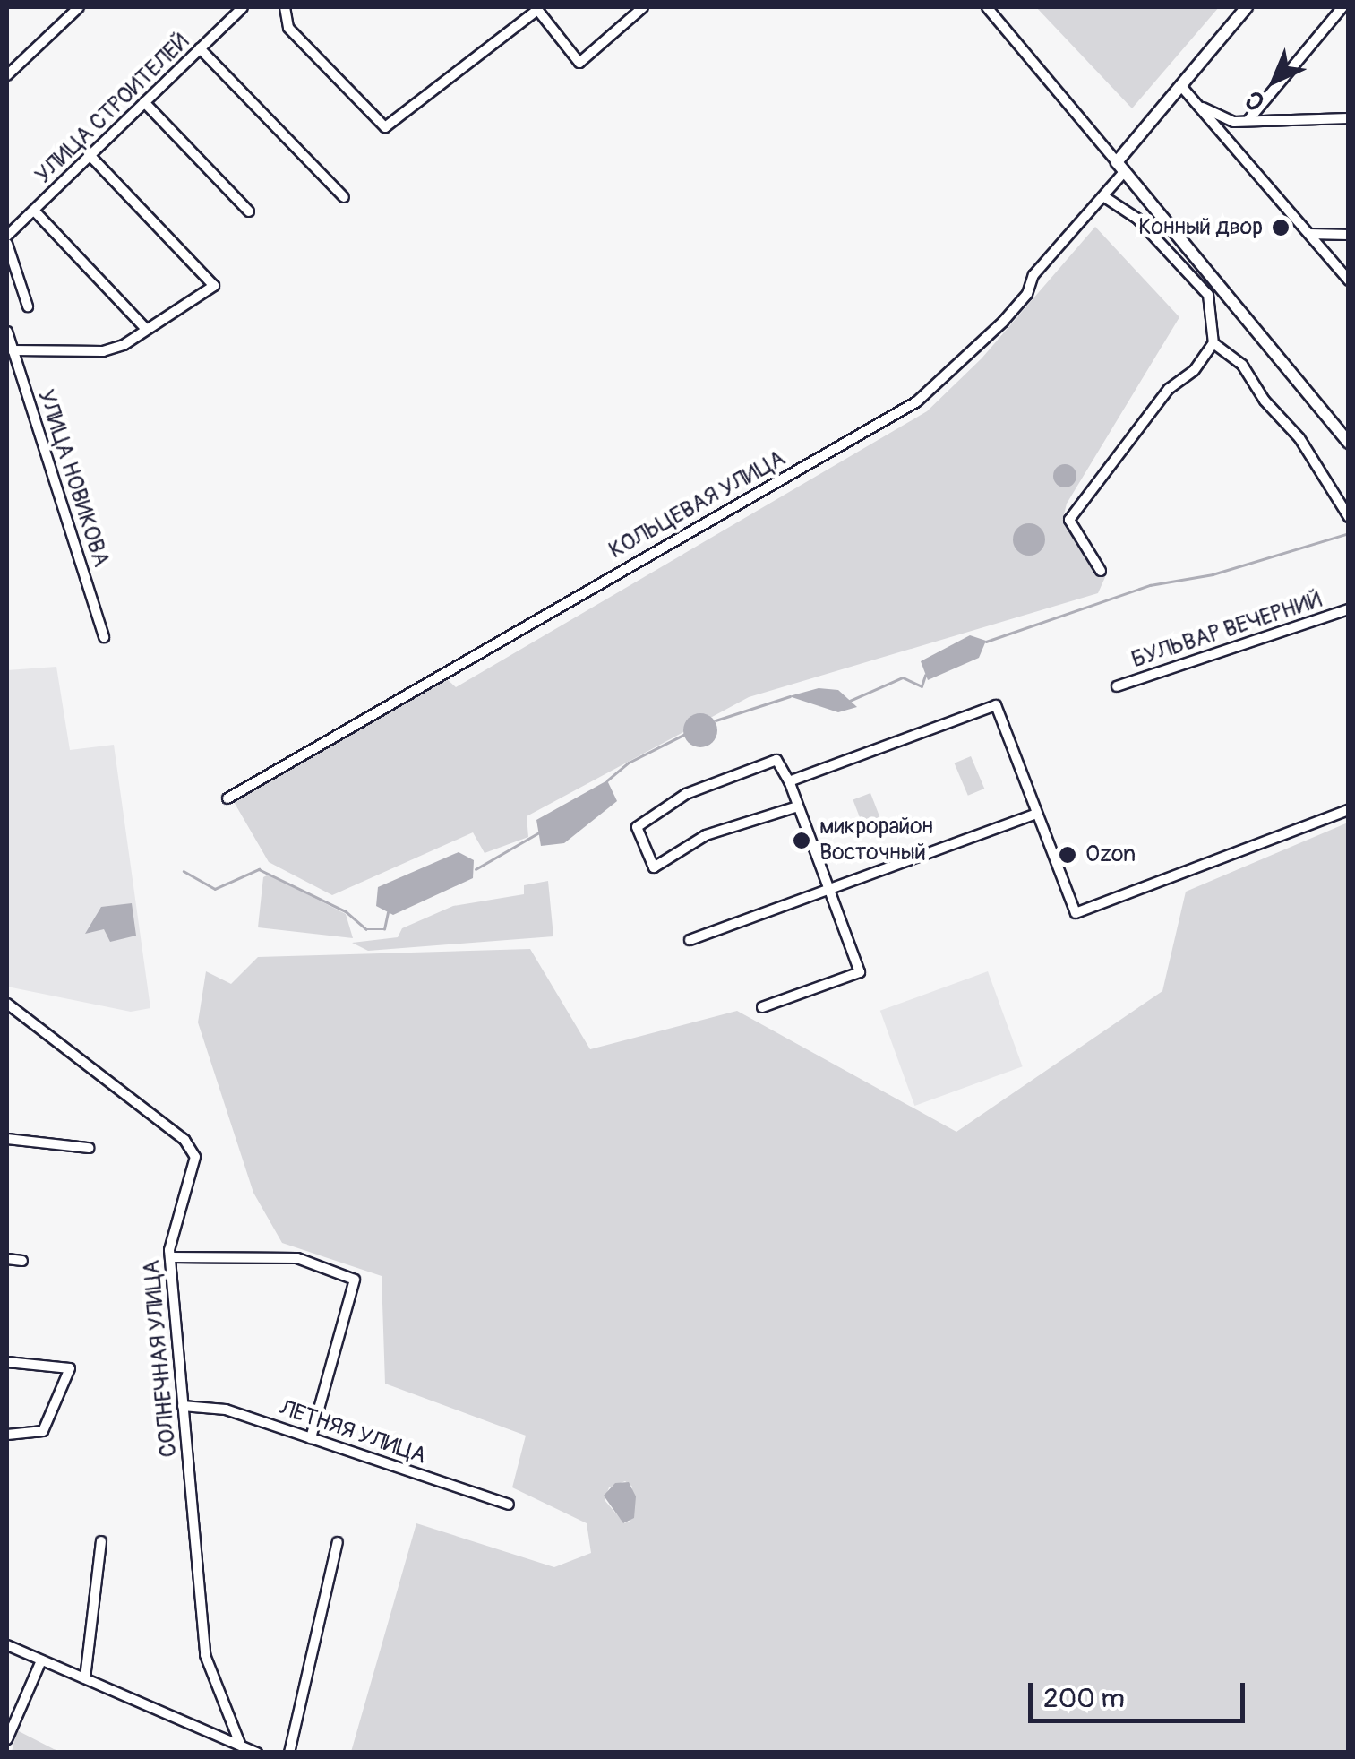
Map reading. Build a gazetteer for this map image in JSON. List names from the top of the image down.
{
  "streets": {
    "street": [
      "УЛИЦА СТРОИТЕЛЕЙ",
      "УЛИЦА НОВИКОВА",
      "КОЛЬЦЕВАЯ УЛИЦА",
      "БУЛЬВАР ВЕЧЕРНИЙ",
      "СОЛНЕЧНАЯ УЛИЦА",
      "ЛЕТНЯЯ УЛИЦА"
    ]
  },
  "crossings": [
    ["СОЛНЕЧНАЯ УЛИЦА", "ЛЕТНЯЯ УЛИЦА"]
  ],
  "places": ["Конный двор", "микрорайон Восточный", "Ozon"],
  "scale_bar": "200 m",
  "north": "bottom left"
}
